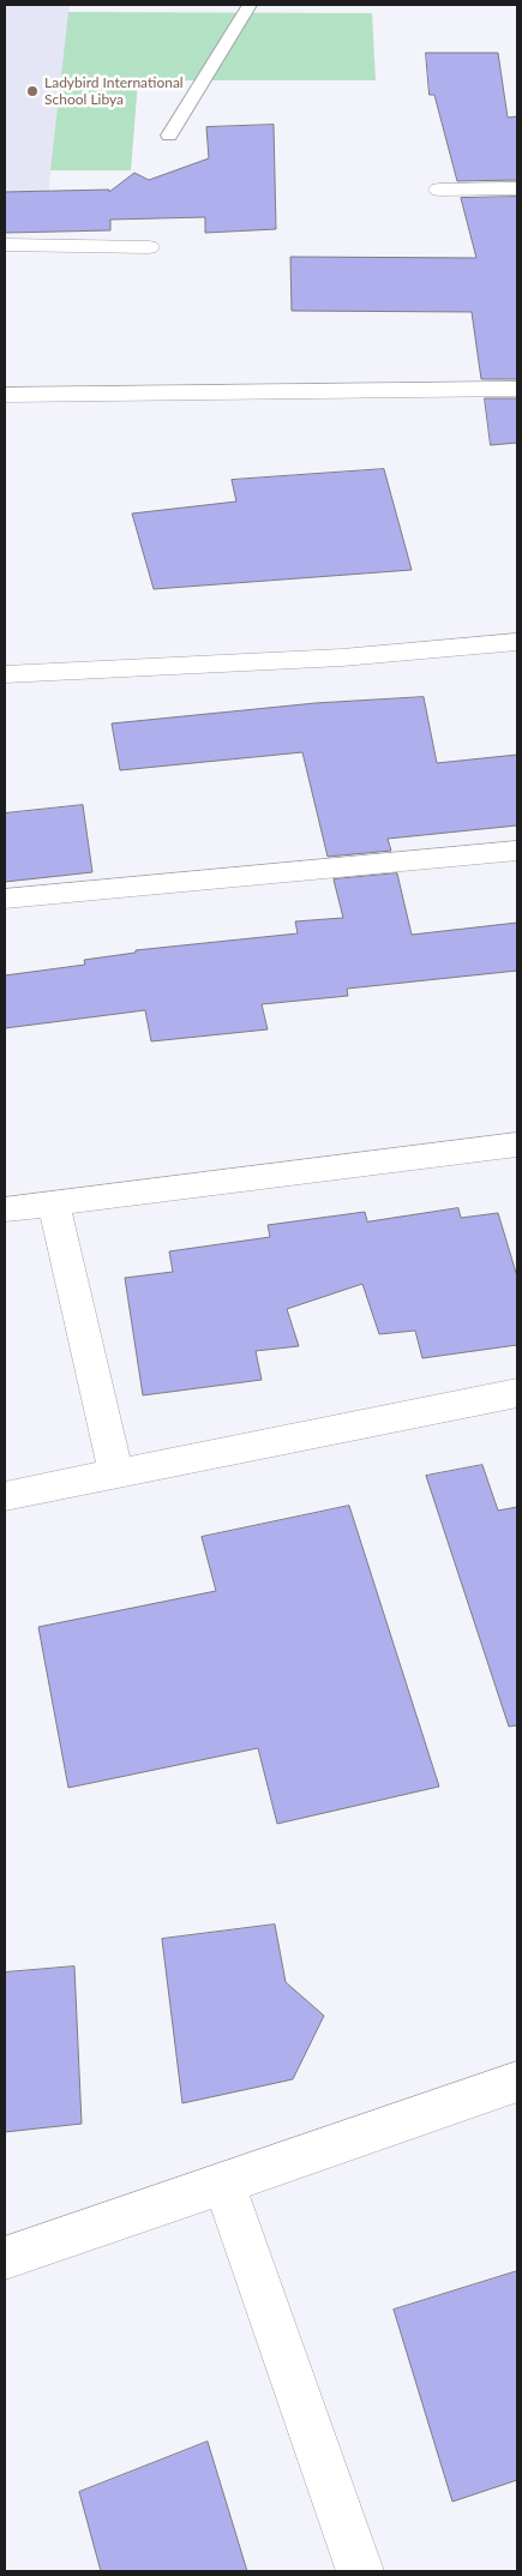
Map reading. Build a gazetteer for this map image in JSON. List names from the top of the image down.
{
  "places": ["Ladybird International School Libya"]
}
